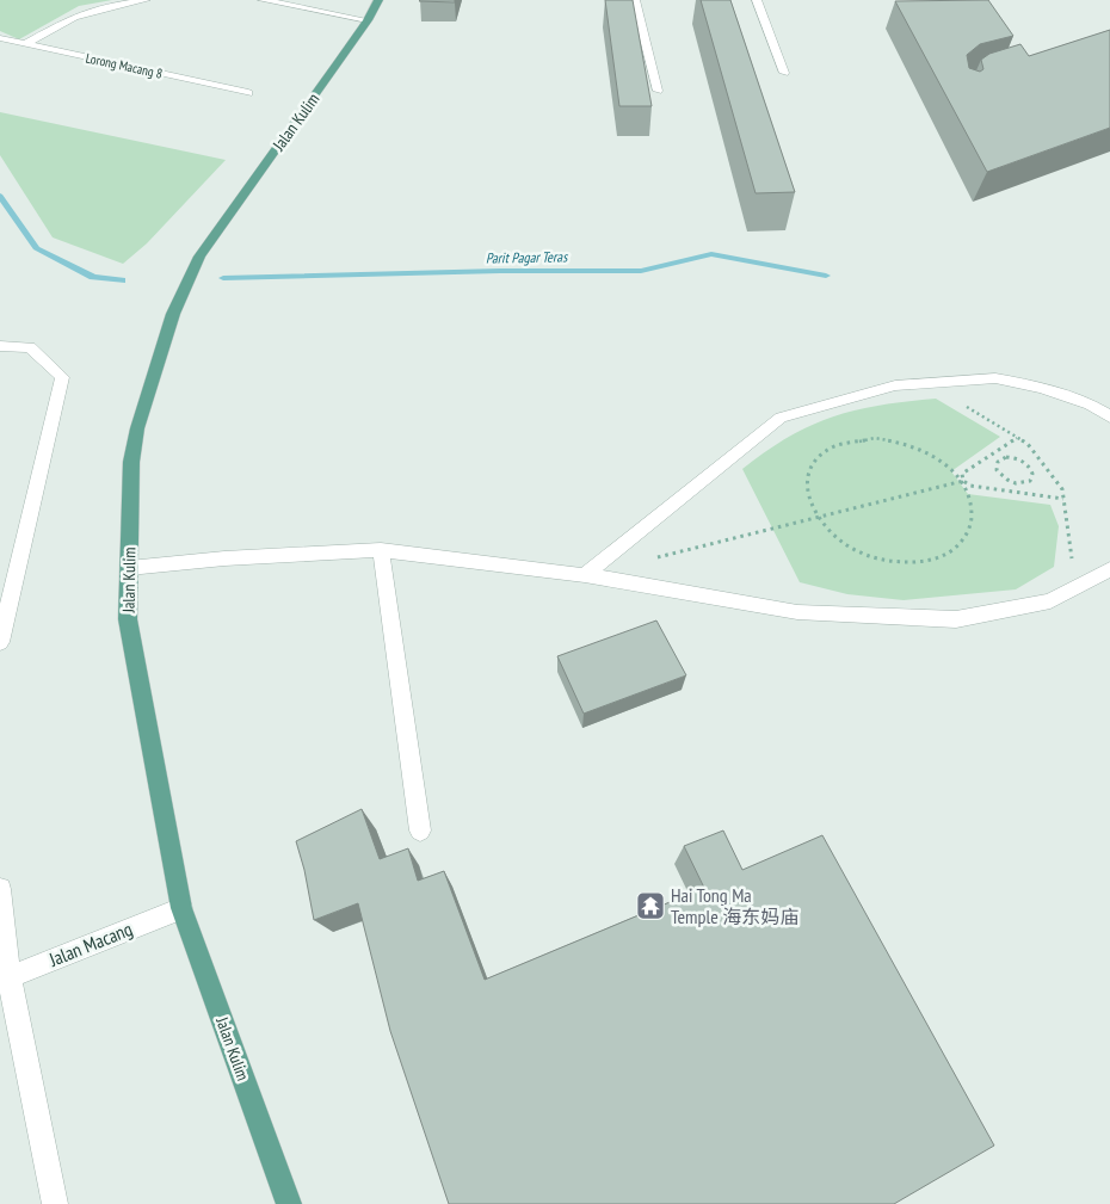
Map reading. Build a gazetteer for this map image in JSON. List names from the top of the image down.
{
  "streets": {
    "main road": ["Jalan Kulim"],
    "street": ["Lorong Macang 8", "Jalan Macang"]
  },
  "crossings": [
    ["Jalan Kulim", "Jalan Macang"]
  ],
  "water": ["Parit Pagar Teras"],
  "places": {
    "temple": ["Hai Tong Ma Temple 海东妈庙"]
  }
}
